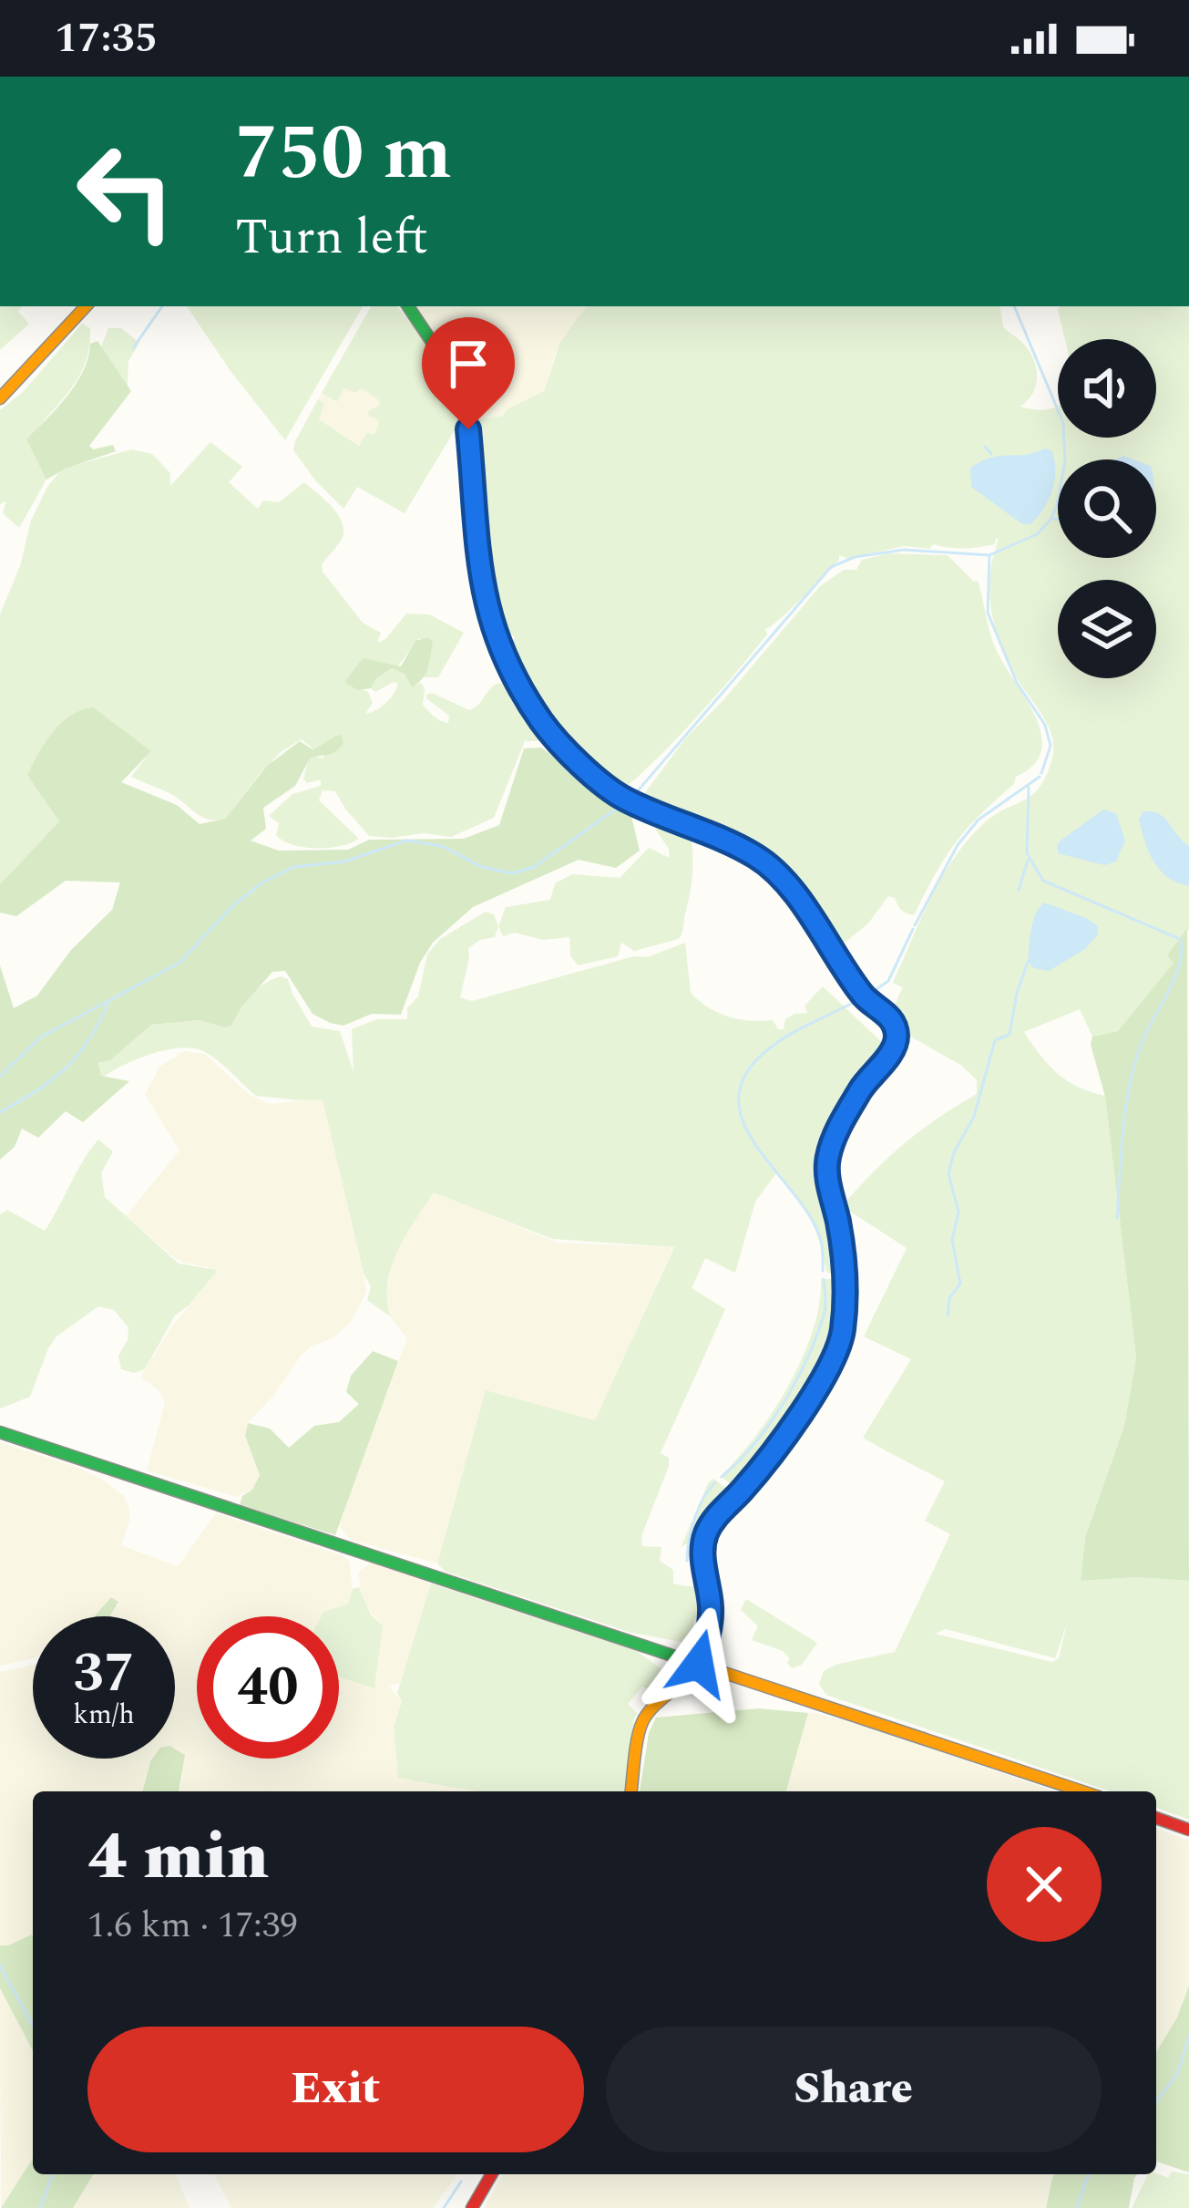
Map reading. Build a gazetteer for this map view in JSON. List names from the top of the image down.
{
  "page": {
    "status": "17:35",
    "turn": ["750 m", "Turn left"],
    "speed": "37 km/h",
    "limit": "40",
    "heading": ["4 min", "1.6 km · 17:39"],
    "buttons": ["Exit", "Share"]
  }
}
